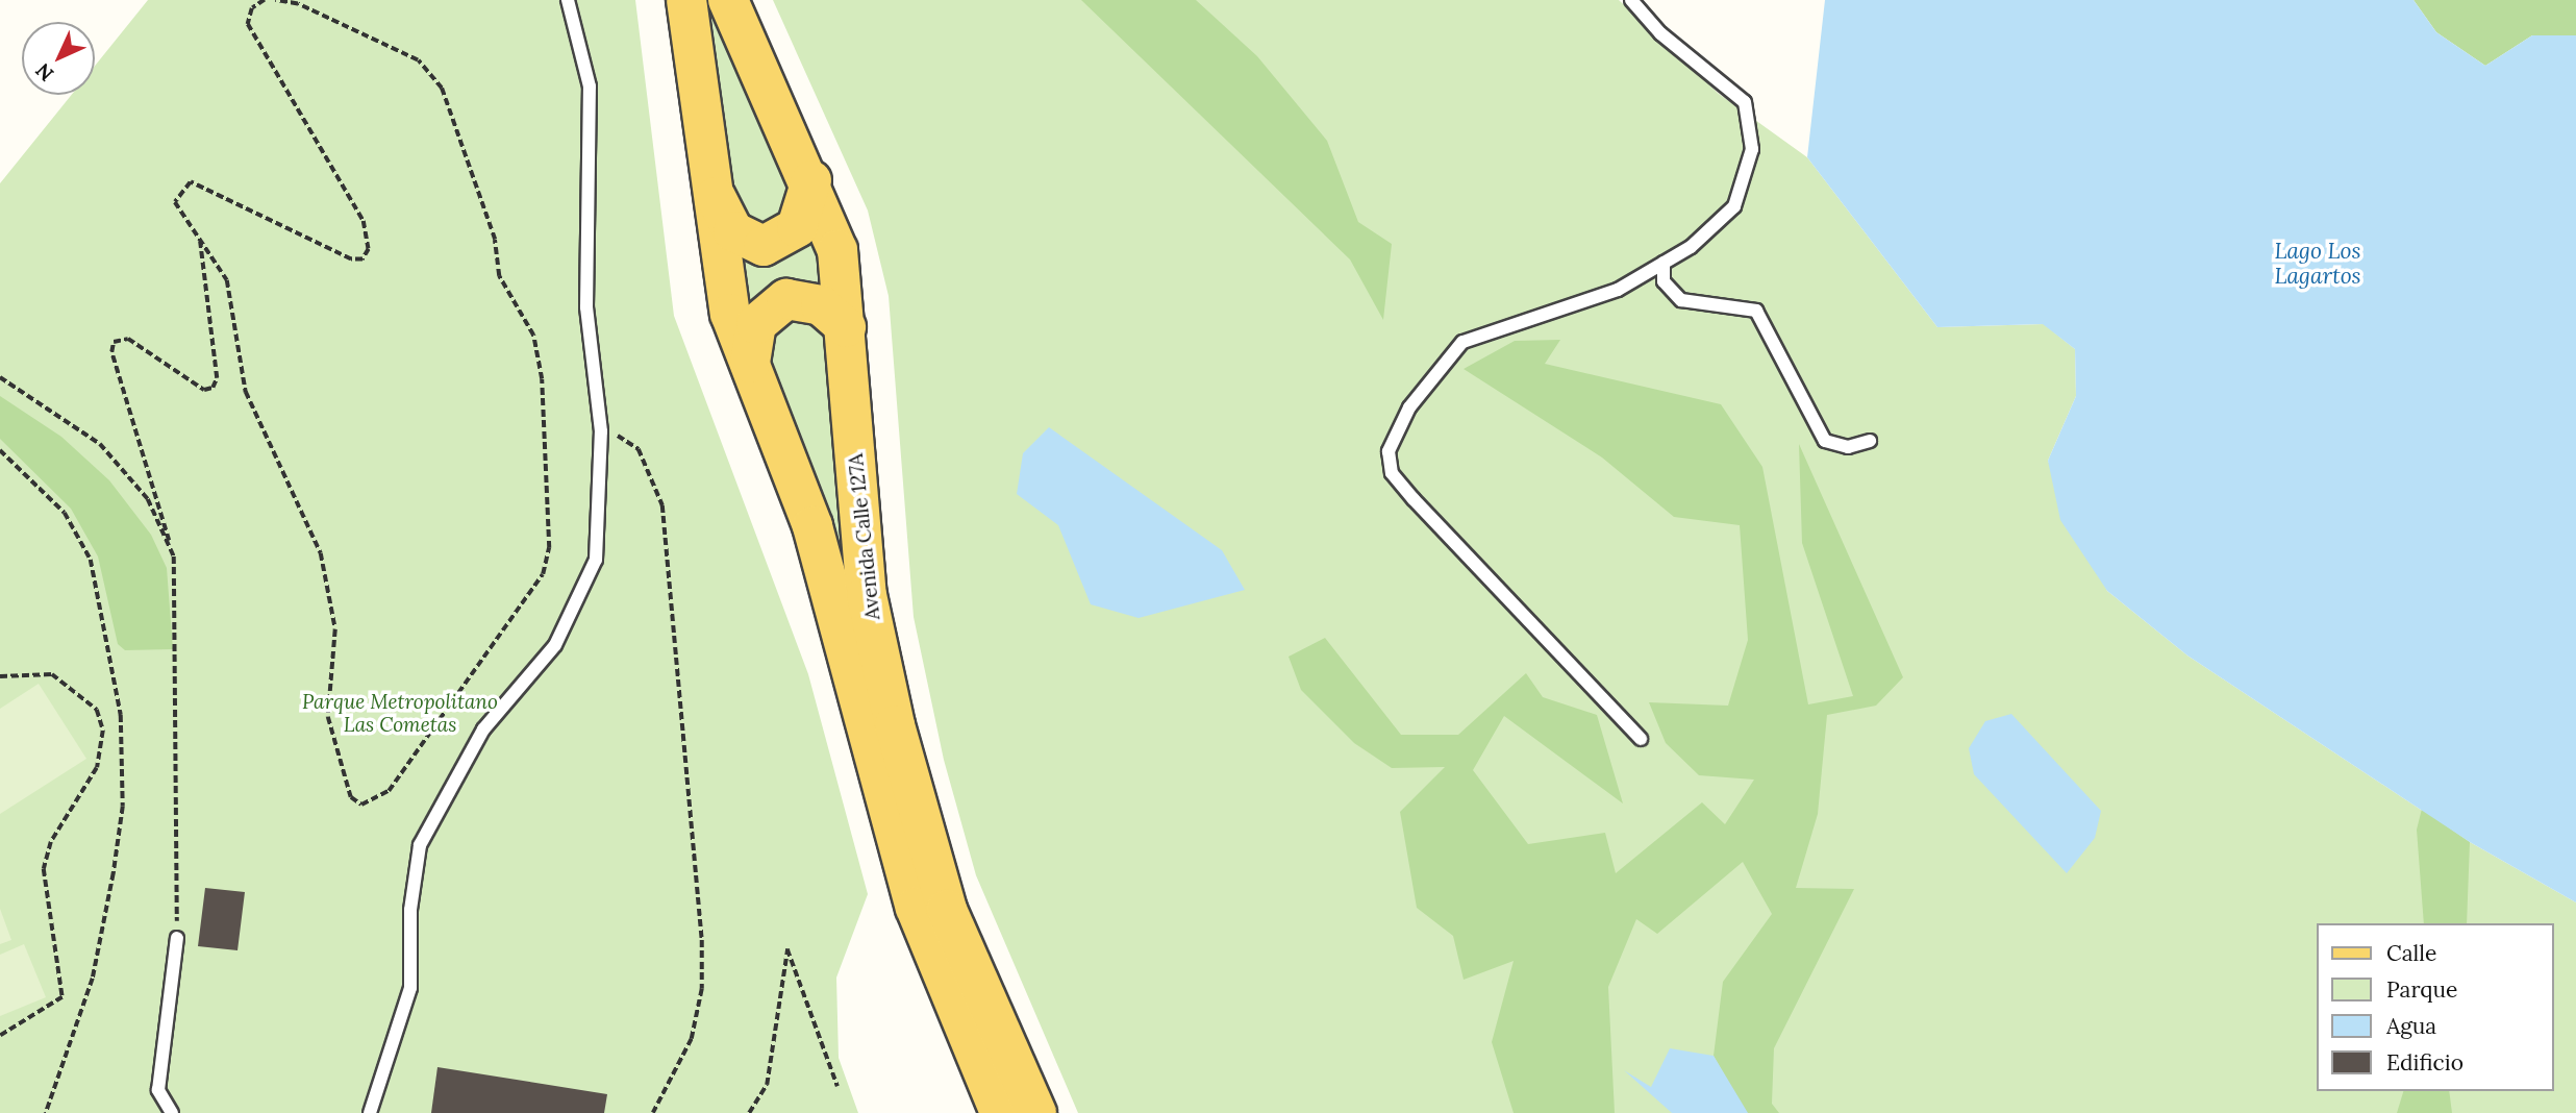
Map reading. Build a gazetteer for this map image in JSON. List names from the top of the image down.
{
  "streets": {
    "main road": ["Avenida Calle 127A"]
  },
  "water": ["Lago Los Lagartos"],
  "parks": ["Parque Metropolitano Las Cometas"],
  "legend": [
    "Calle",
    "Parque",
    "Agua",
    "Edificio"
  ],
  "north": "bottom left"
}
